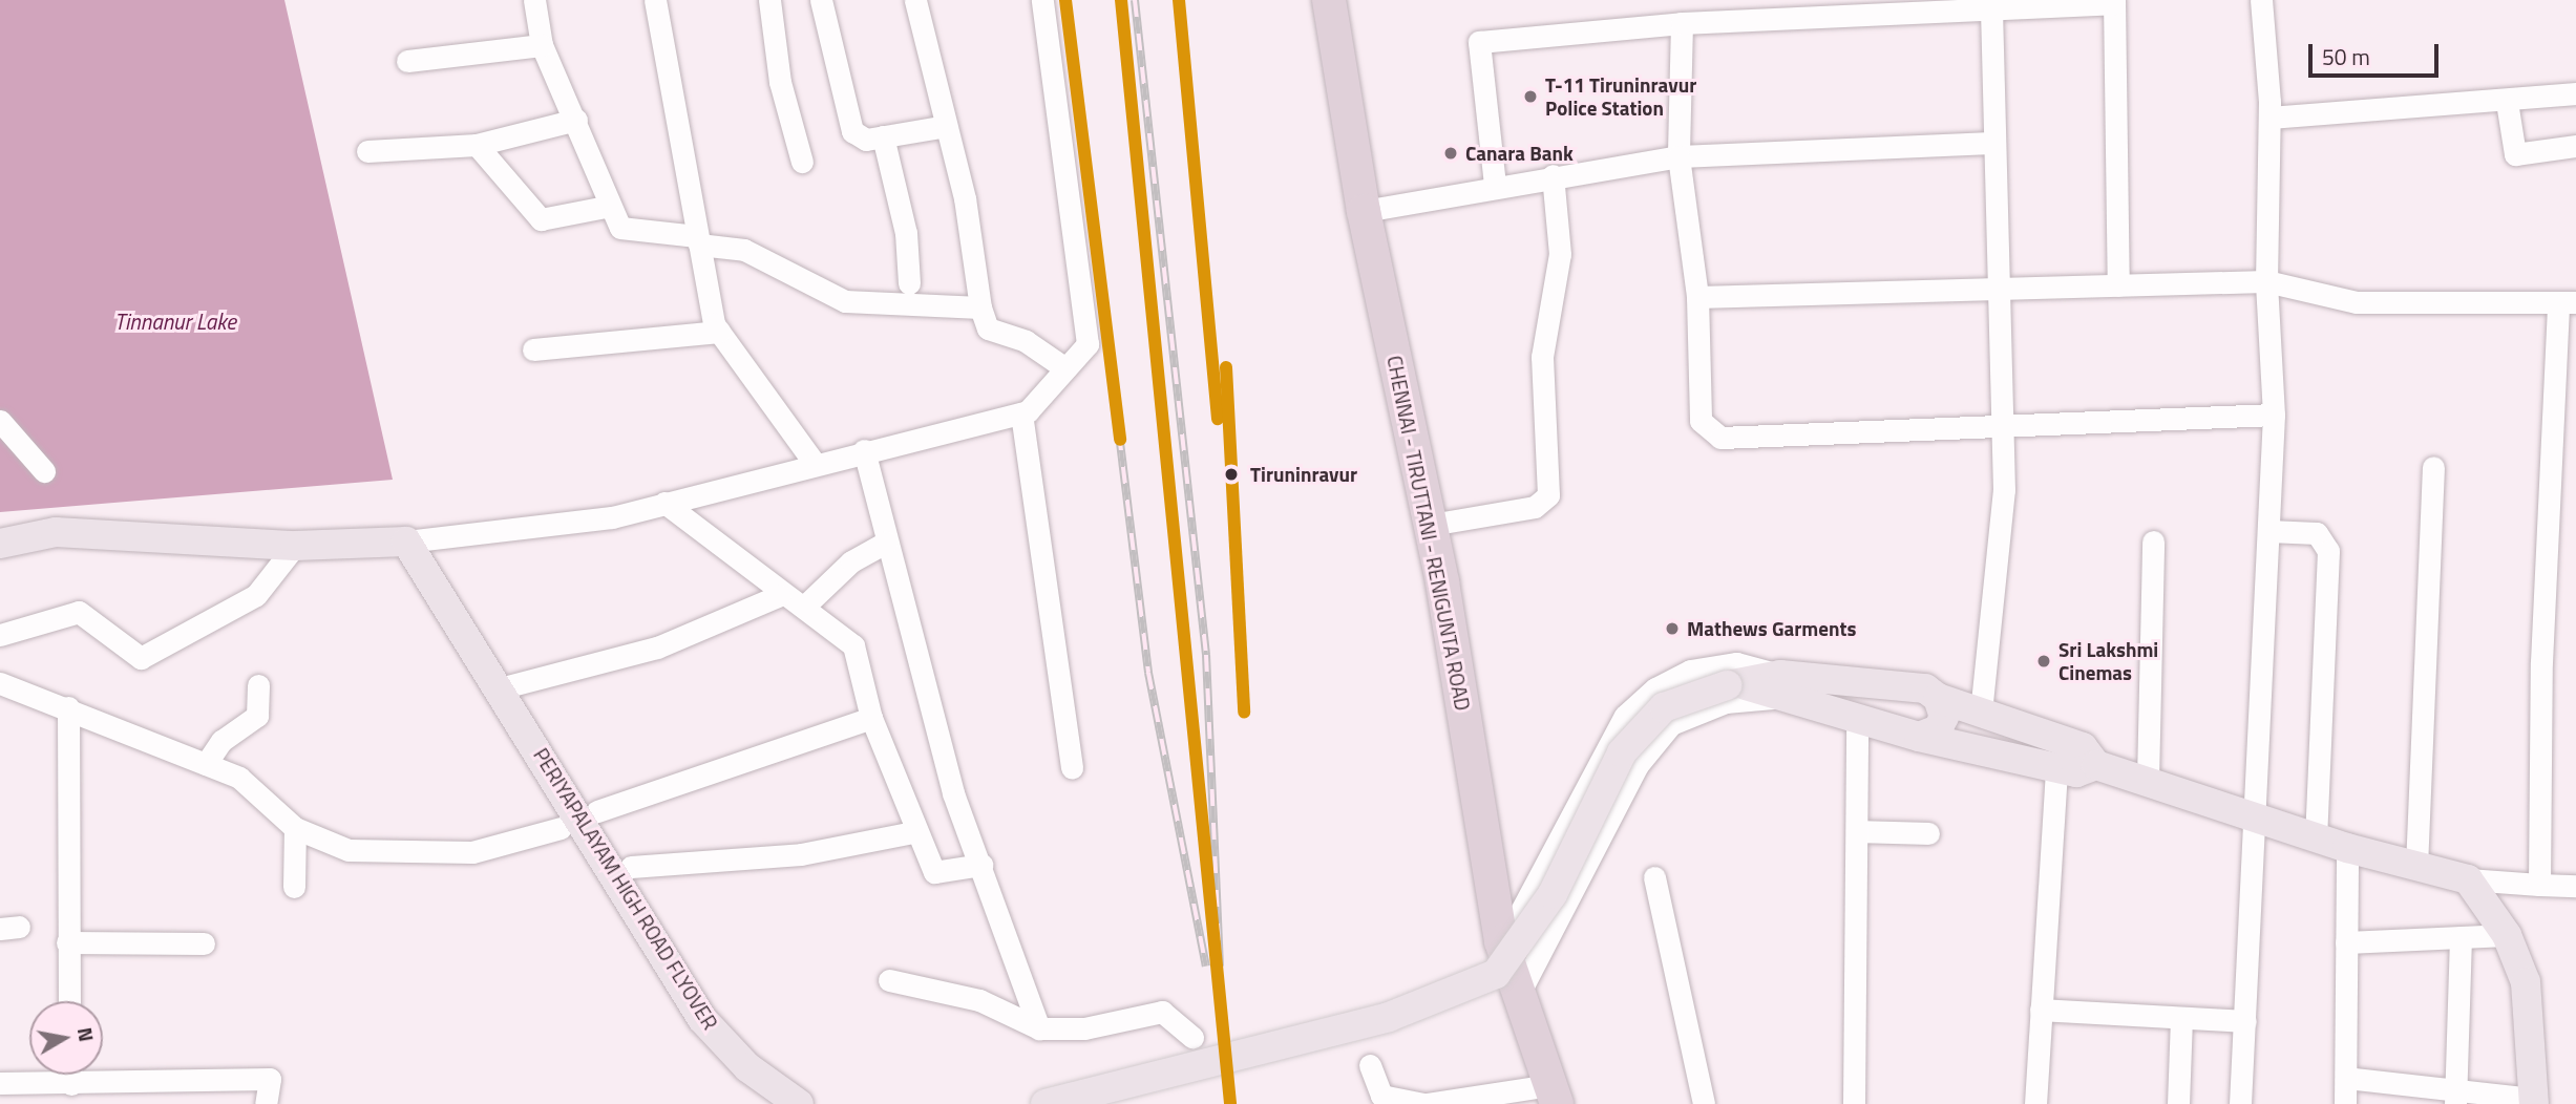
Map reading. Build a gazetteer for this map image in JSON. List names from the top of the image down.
{
  "streets": {
    "highway": ["CHENNAI - TIRUTTANI - RENIGUNTA ROAD"],
    "main road": ["PERIYAPALAYAM HIGH ROAD FLYOVER"]
  },
  "water": ["Tinnanur Lake"],
  "places": [
    "T-11 Tiruninravur Police Station",
    "Canara Bank",
    "Tiruninravur",
    "Mathews Garments",
    "Sri Lakshmi Cinemas"
  ],
  "scale_bar": "50 m",
  "north": "right"
}
